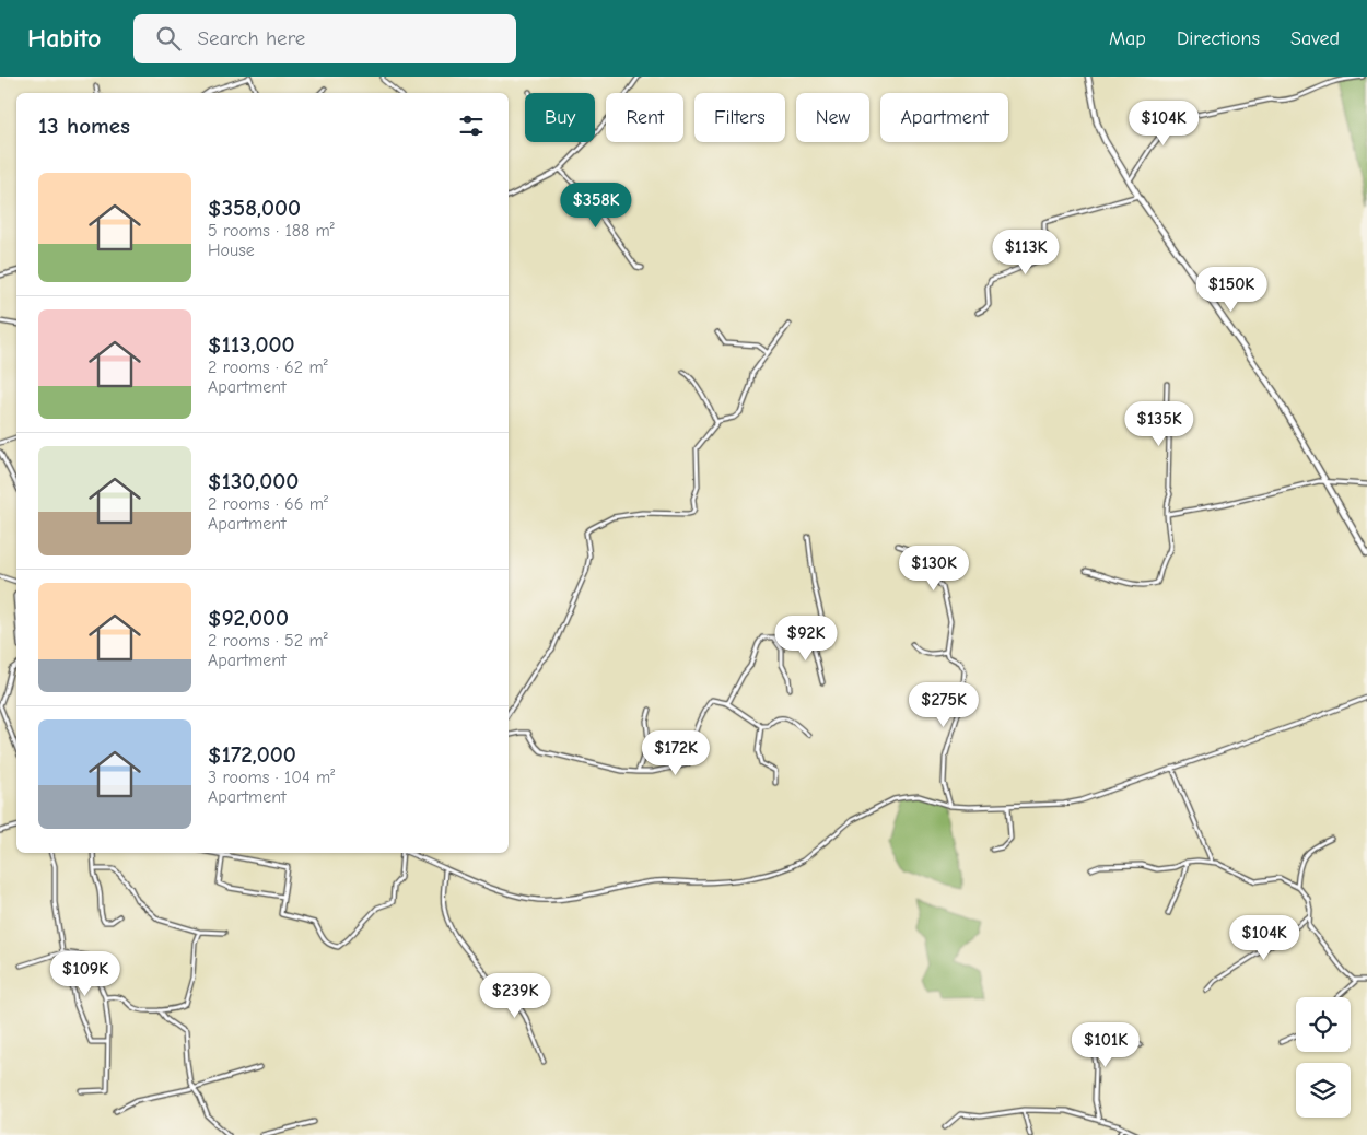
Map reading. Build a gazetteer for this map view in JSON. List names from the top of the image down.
{
  "page": {
    "header": "Habito",
    "search": "Search here",
    "nav": ["Map", "Directions", "Saved"],
    "chip": [
      "Buy",
      "Rent",
      "Filters",
      "New",
      "Apartment"
    ],
    "heading": "13 homes",
    "price": [
      "$104K",
      "$358K",
      "$113K",
      "$150K",
      "$135K",
      "$130K",
      "$92K",
      "$275K",
      "$172K",
      "$104K",
      "$109K",
      "$239K",
      "$101K"
    ],
    "list": [
      {
        "name": "$358,000",
        "note": "5 rooms · 188 m² · House"
      },
      {
        "name": "$113,000",
        "note": "2 rooms · 62 m² · Apartment"
      },
      {
        "name": "$130,000",
        "note": "2 rooms · 66 m² · Apartment"
      },
      {
        "name": "$92,000",
        "note": "2 rooms · 52 m² · Apartment"
      },
      {
        "name": "$172,000",
        "note": "3 rooms · 104 m² · Apartment"
      }
    ]
  }
}
